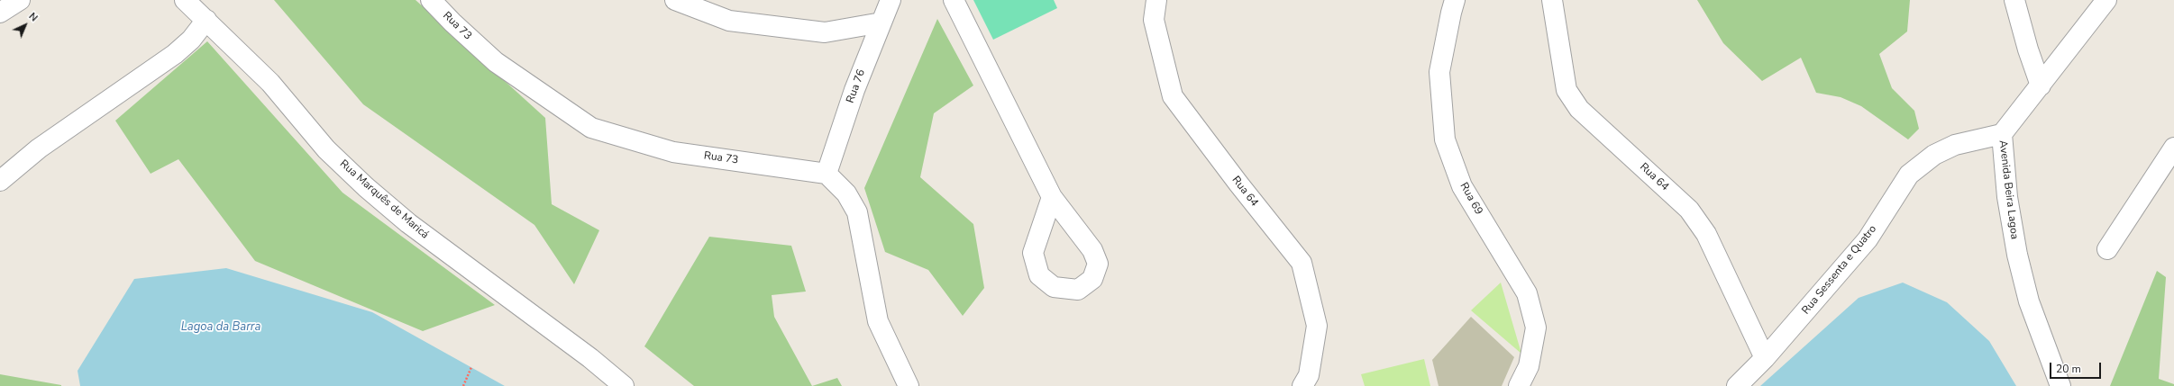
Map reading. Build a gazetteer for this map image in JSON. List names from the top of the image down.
{
  "streets": {
    "street": [
      "Rua 73",
      "Rua 76",
      "Rua 64",
      "Avenida Beira Lagoa",
      "Rua 69",
      "Rua Marquês de Maricá",
      "Rua Sessenta e Quatro"
    ]
  },
  "crossings": [
    ["Rua 73", "Rua 76"],
    ["Rua 64", "Rua Sessenta e Quatro"],
    ["Avenida Beira Lagoa", "Rua Sessenta e Quatro"]
  ],
  "water": ["Lagoa da Barra"],
  "scale_bar": "20 m",
  "north": "top right"
}
